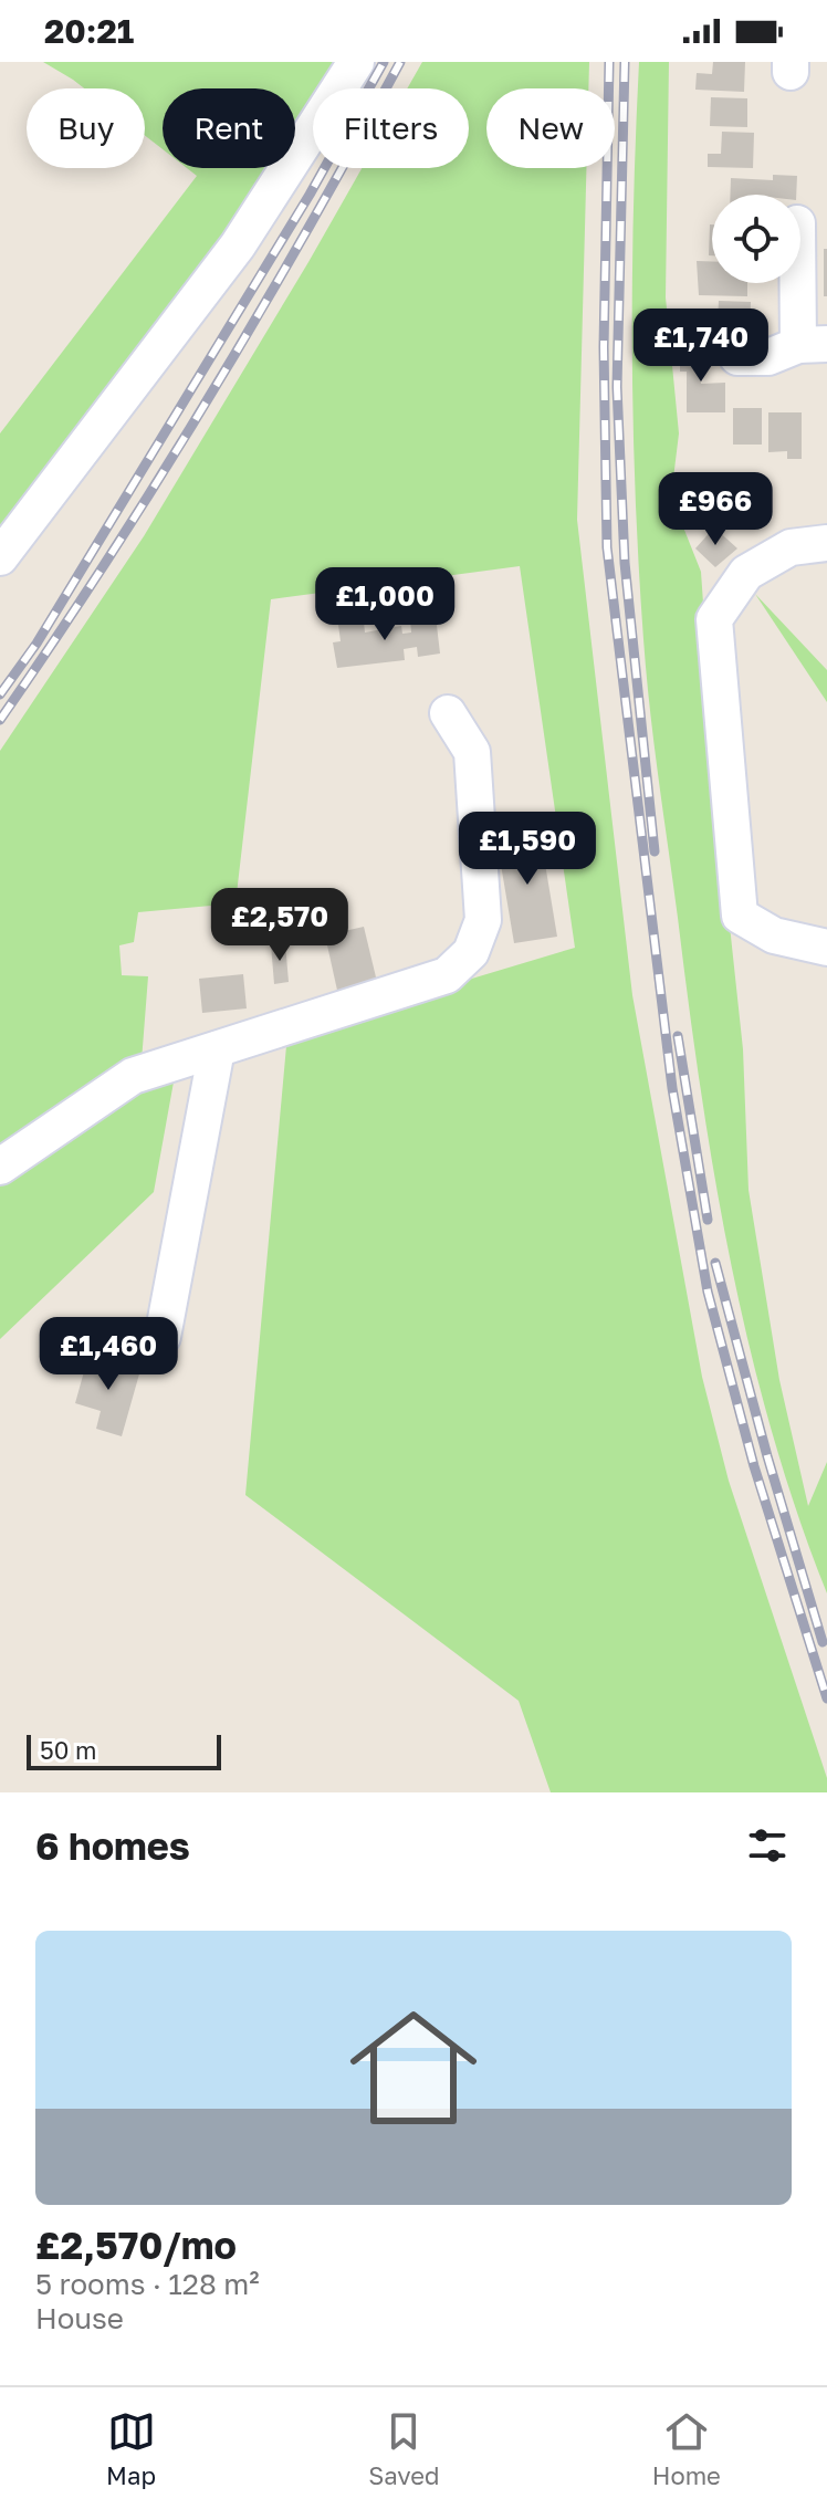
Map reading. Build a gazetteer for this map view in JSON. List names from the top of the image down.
{
  "scale_bar": "50 m",
  "page": {
    "status": "20:21",
    "chip": [
      "Buy",
      "Rent",
      "Filters",
      "New"
    ],
    "price": [
      "£1,740",
      "£966",
      "£1,000",
      "£1,590",
      "£2,570",
      "£1,460"
    ],
    "scale": "50 m",
    "heading": "6 homes",
    "list": [
      {
        "name": "£2,570/mo",
        "note": "5 rooms · 128 m² · House"
      }
    ],
    "tabs": ["Map", "Saved", "Home"]
  }
}
